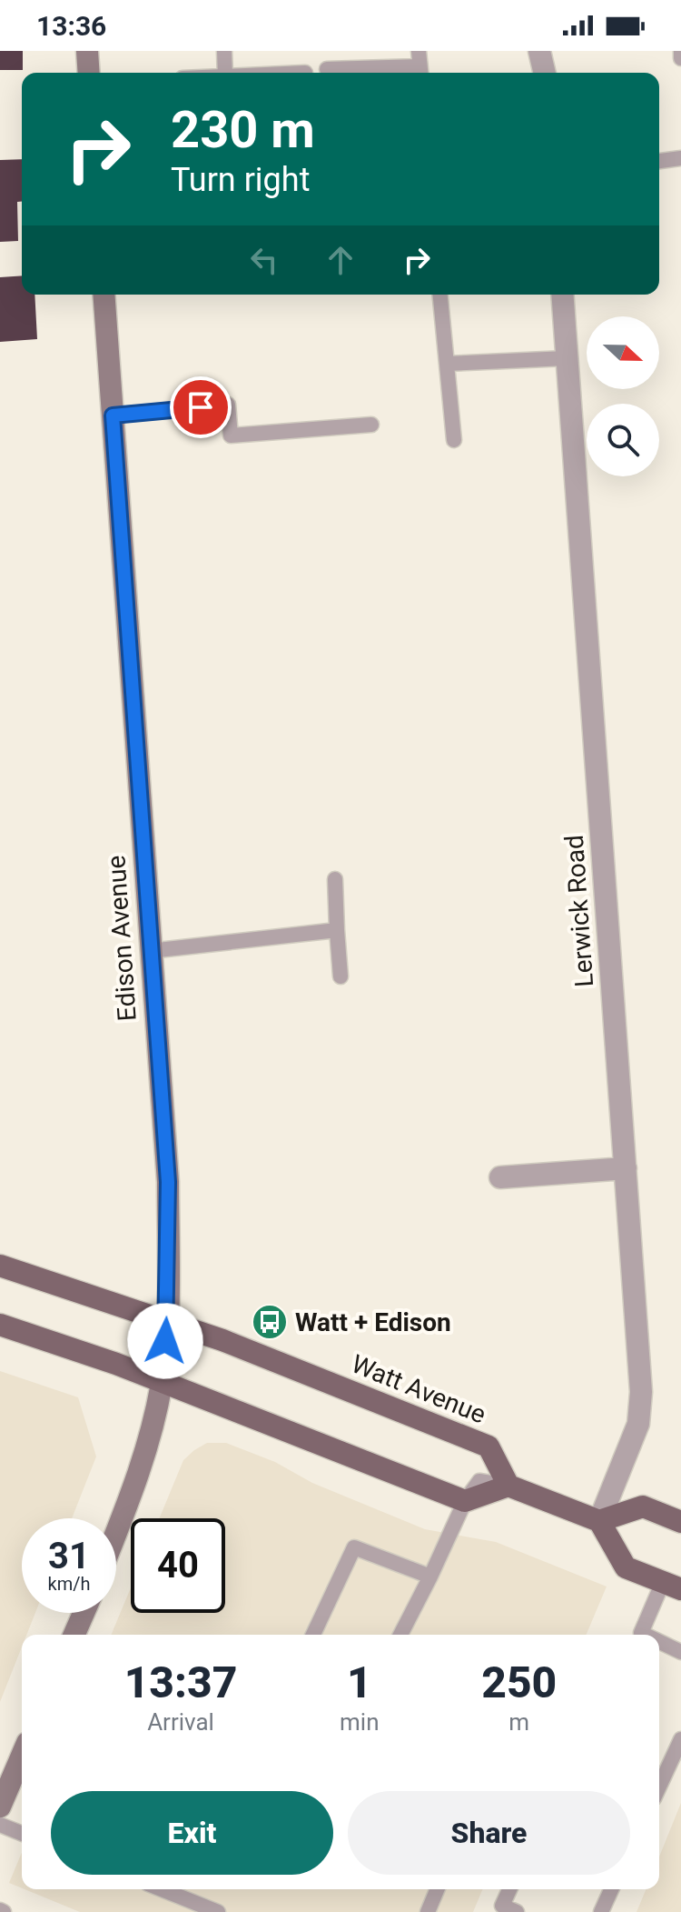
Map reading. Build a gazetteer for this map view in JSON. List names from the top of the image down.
{
  "streets": {
    "main road": ["Watt Avenue"],
    "street": ["Lerwick Road", "Edison Avenue"]
  },
  "crossings": [
    ["Edison Avenue", "Watt Avenue"]
  ],
  "places": {
    "bus stop": ["Watt + Edison"]
  },
  "north": "right",
  "page": {
    "status": "13:36",
    "turn": ["230 m", "Turn right"],
    "speed": "31 km/h",
    "limit": "40",
    "eta": [
      "13:37",
      "Arrival",
      "1",
      "min",
      "250",
      "m"
    ],
    "buttons": ["Exit", "Share"]
  }
}
